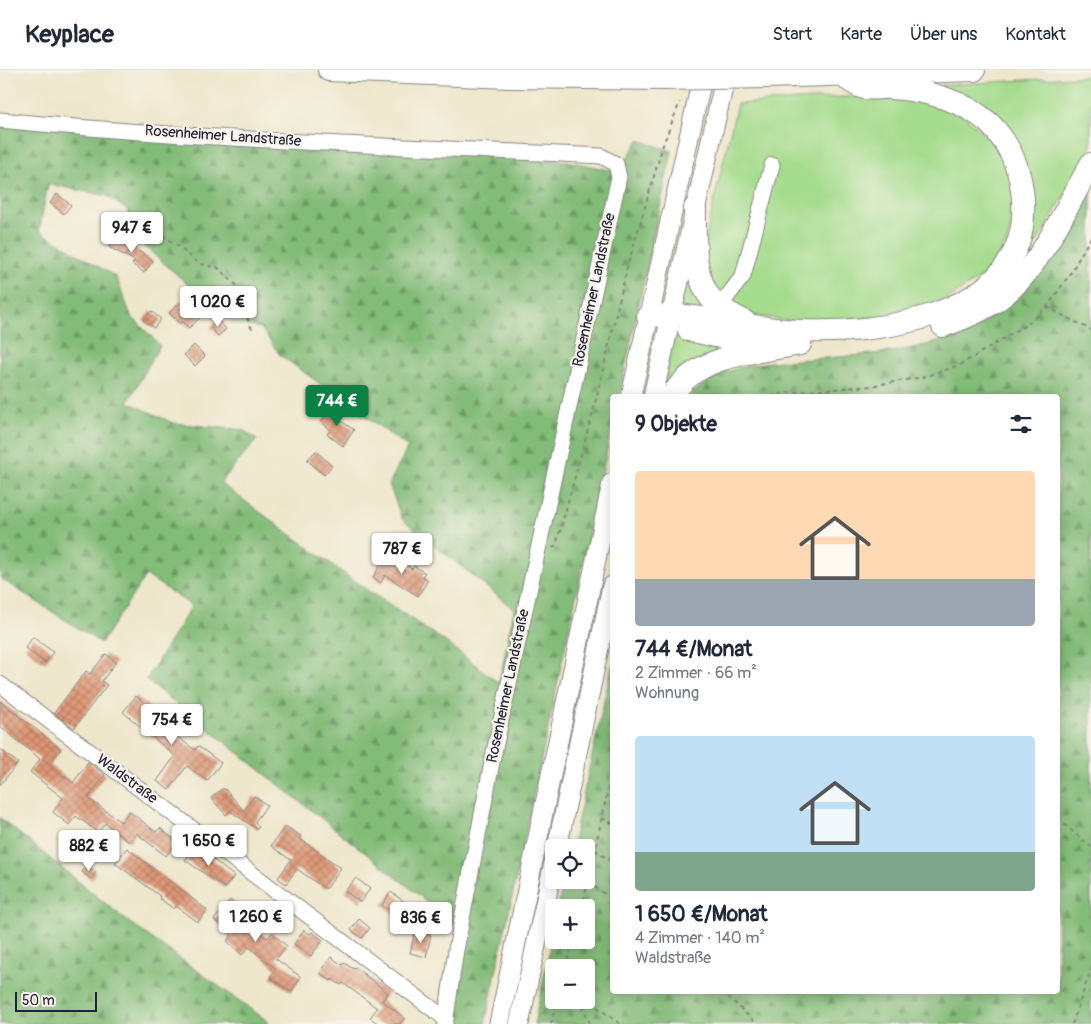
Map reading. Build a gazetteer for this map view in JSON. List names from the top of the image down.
{
  "streets": {
    "street": ["Rosenheimer Landstraße", "Waldstraße"]
  },
  "crossings": [
    ["Rosenheimer Landstraße", "Waldstraße"]
  ],
  "scale_bar": "50 m",
  "page": {
    "header": "Keyplace",
    "nav": [
      "Start",
      "Karte",
      "Über uns",
      "Kontakt"
    ],
    "price": [
      "947 €",
      "1 020 €",
      "744 €",
      "787 €",
      "754 €",
      "1 650 €",
      "882 €",
      "1 260 €",
      "836 €"
    ],
    "heading": "9 Objekte",
    "list": [
      {
        "name": "744 €/Monat",
        "note": "2 Zimmer · 66 m² · Wohnung"
      },
      {
        "name": "1 650 €/Monat",
        "note": "4 Zimmer · 140 m² · Waldstraße"
      }
    ],
    "map_buttons": ["+", "−"],
    "scale": "50 m"
  }
}
